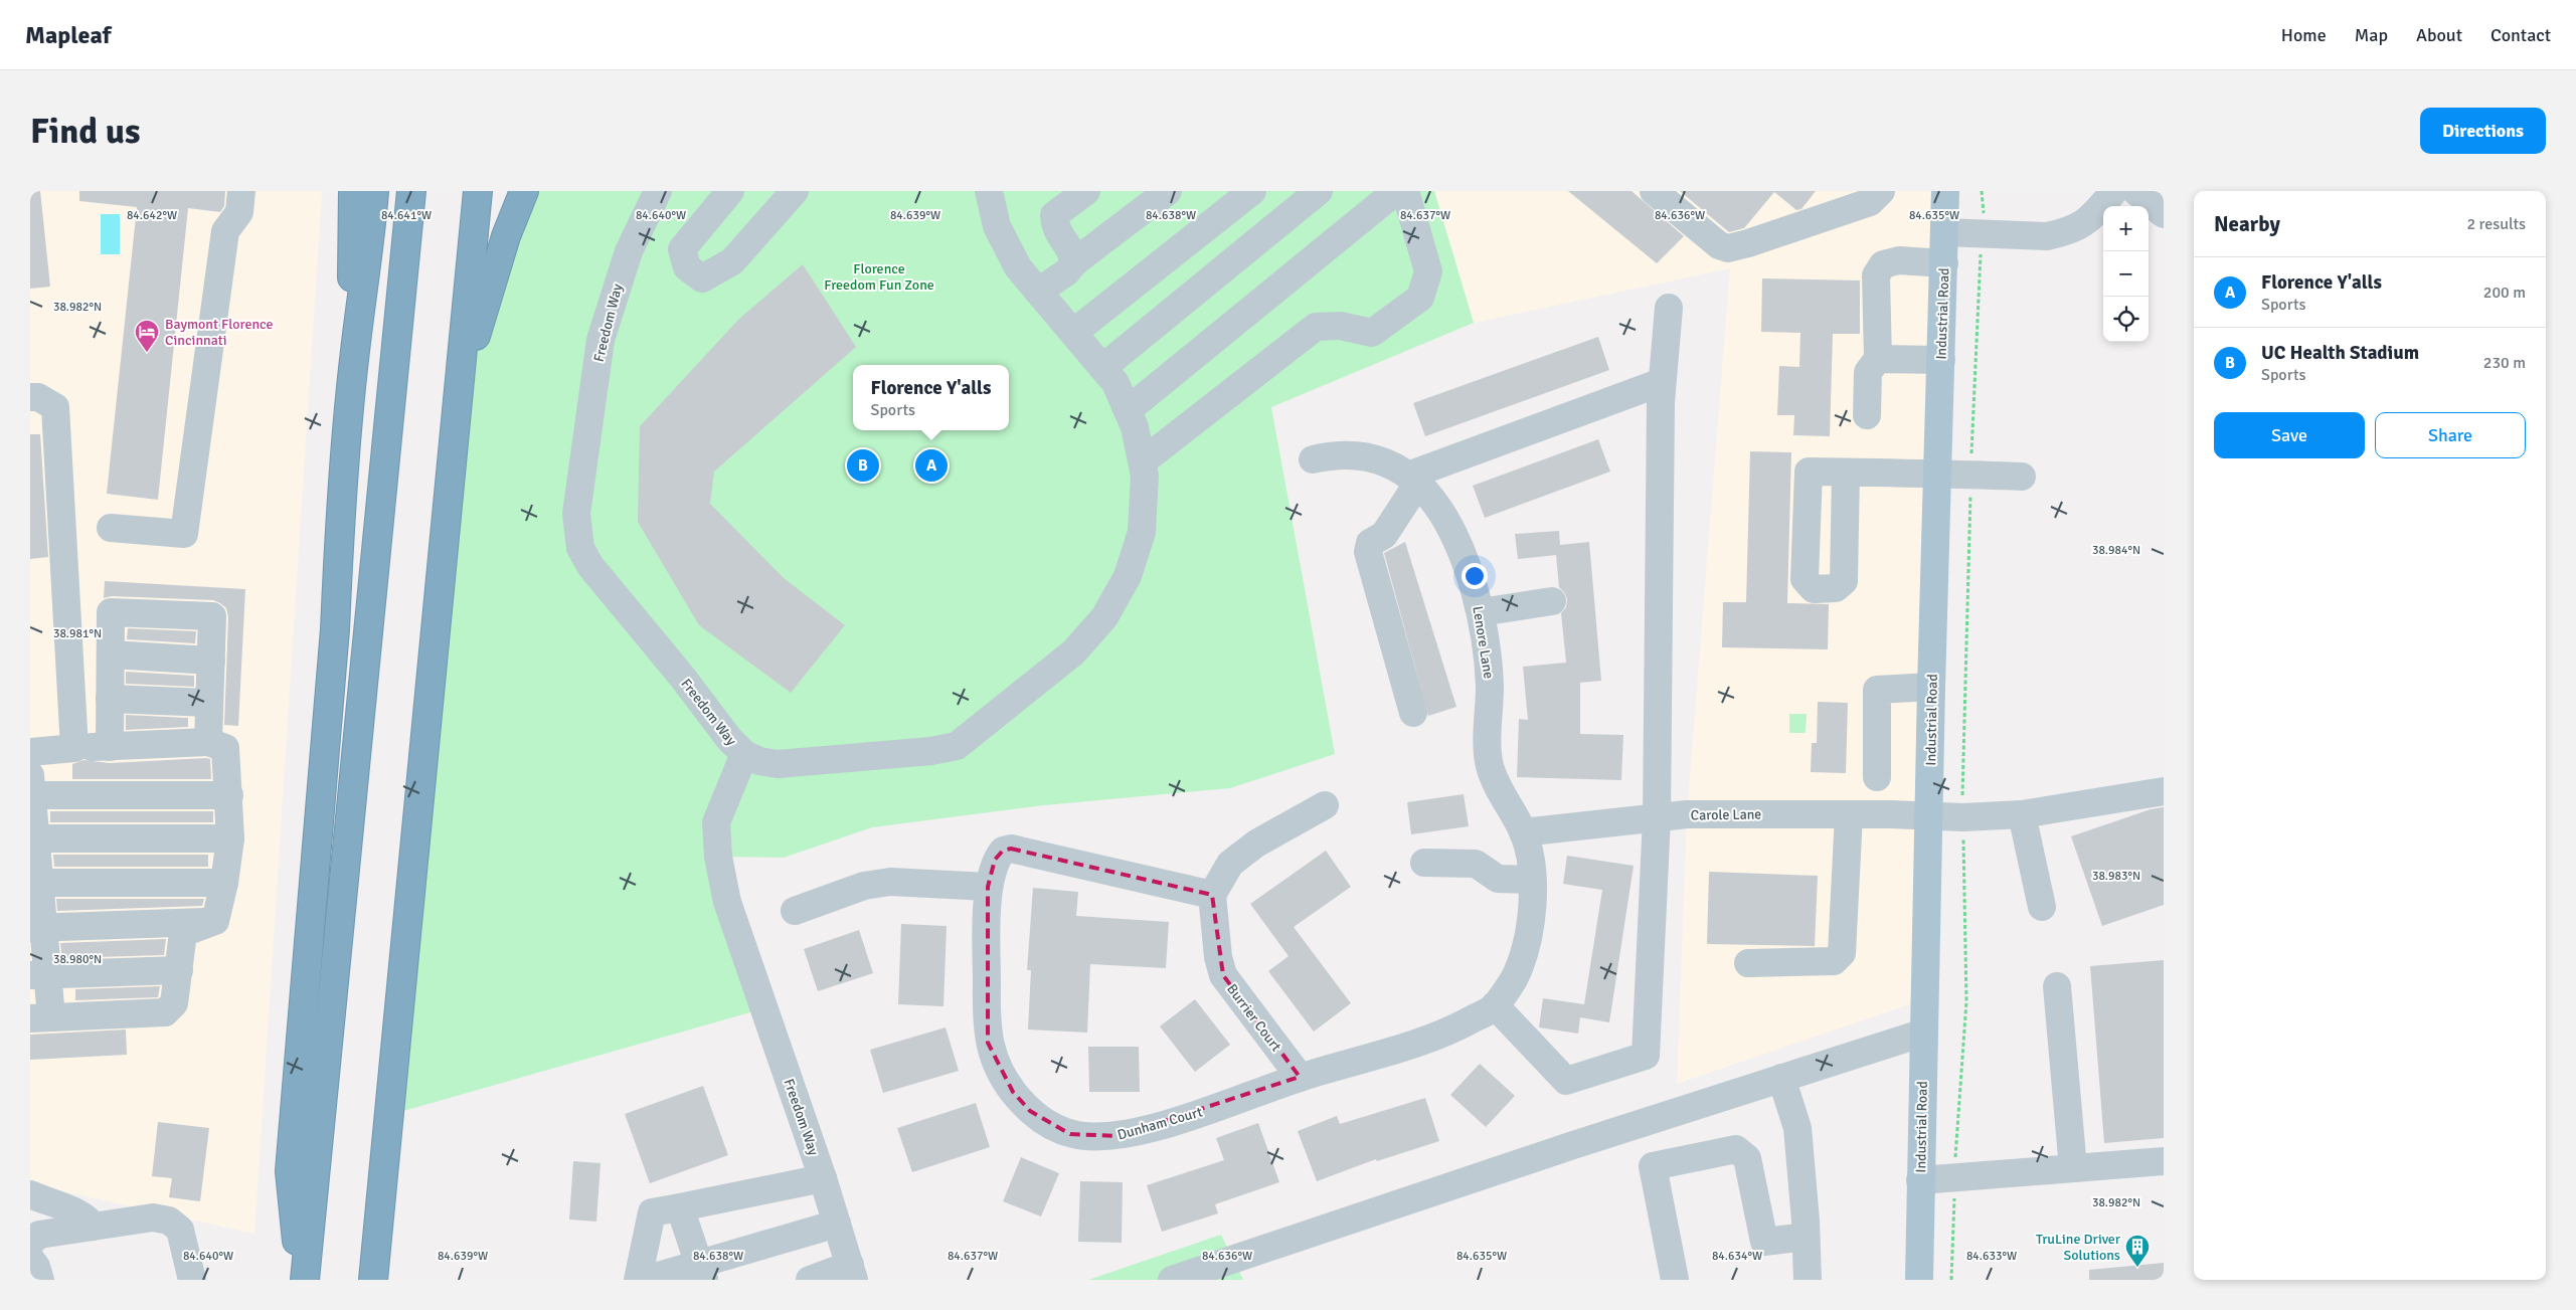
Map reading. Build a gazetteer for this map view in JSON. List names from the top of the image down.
{
  "streets": {
    "main road": ["Industrial Road"],
    "street": [
      "Freedom Way",
      "Lenore Lane",
      "Carole Lane",
      "Burrier Court",
      "Dunham Court"
    ]
  },
  "crossings": [
    ["Industrial Road", "Carole Lane"],
    ["Lenore Lane", "Carole Lane"],
    ["Lenore Lane", "Dunham Court"],
    ["Carole Lane", "Dunham Court"],
    ["Burrier Court", "Dunham Court"]
  ],
  "parks": ["Florence Freedom Fun Zone"],
  "places": {
    "hotel": ["Baymont Florence Cincinnati"],
    "building": ["TruLine Driver Solutions"]
  },
  "page": {
    "header": "Mapleaf",
    "nav": [
      "Home",
      "Map",
      "About",
      "Contact"
    ],
    "buttons": [
      "Directions",
      ["Save", "Share"]
    ],
    "title": "Find us",
    "heading": ["Nearby", "2 results"],
    "map_buttons": ["+", "−"],
    "list": [
      {
        "mark": "A",
        "name": "Florence Y'alls",
        "note": "Sports",
        "value": "200 m"
      },
      {
        "mark": "B",
        "name": "UC Health Stadium",
        "note": "Sports",
        "value": "230 m"
      }
    ],
    "popup": ["Florence Y'alls", "Sports"],
    "pins": ["A", "B"]
  },
  "coordinates": [
    "84.642°W",
    "84.641°W",
    "84.640°W",
    "84.639°W",
    "84.638°W",
    "84.637°W",
    "84.636°W",
    "84.635°W",
    "38.982°N",
    "38.984°N",
    "38.981°N",
    "38.983°N",
    "38.980°N",
    "84.634°W",
    "84.633°W"
  ]
}
